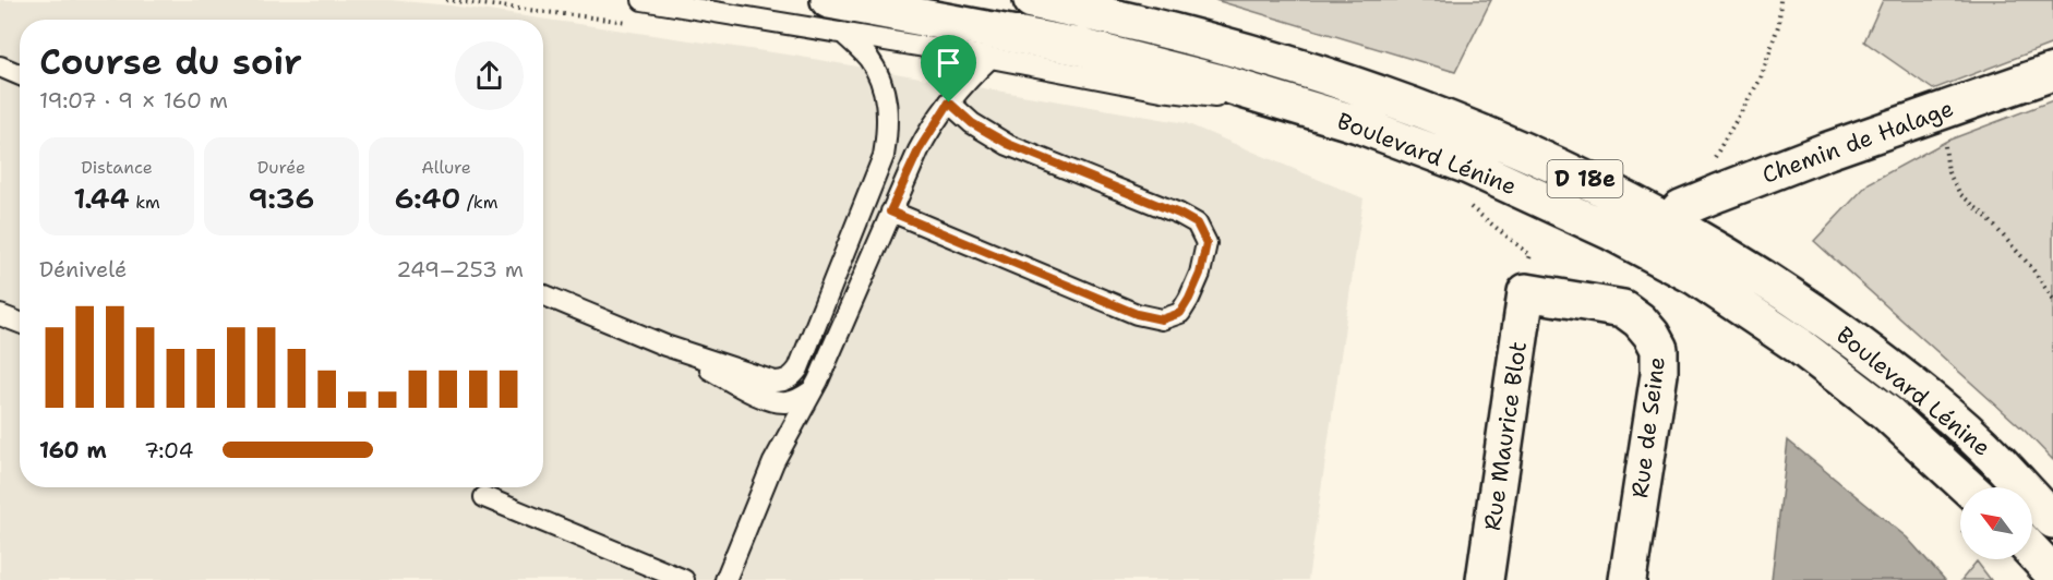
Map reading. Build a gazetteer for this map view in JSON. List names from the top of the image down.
{
  "streets": {
    "main road": [
      "Chemin de Halage",
      "Boulevard Lénine",
      "D 18e",
      "Rue de Seine",
      "Rue Maurice Blot"
    ]
  },
  "crossings": [
    ["Chemin de Halage", "Boulevard Lénine"],
    ["Rue de Seine", "Rue Maurice Blot"]
  ],
  "north": "top left",
  "page": {
    "heading": ["Course du soir", "19:07 · 9 × 160 m"],
    "stats": [
      ["Distance", "1.44 km"],
      ["Durée", "9:36"],
      ["Allure", "6:40 /km"]
    ],
    "chart": ["Dénivelé", "249–253 m"],
    "list": [
      {
        "name": "160 m",
        "note": "7:04"
      }
    ]
  }
}
